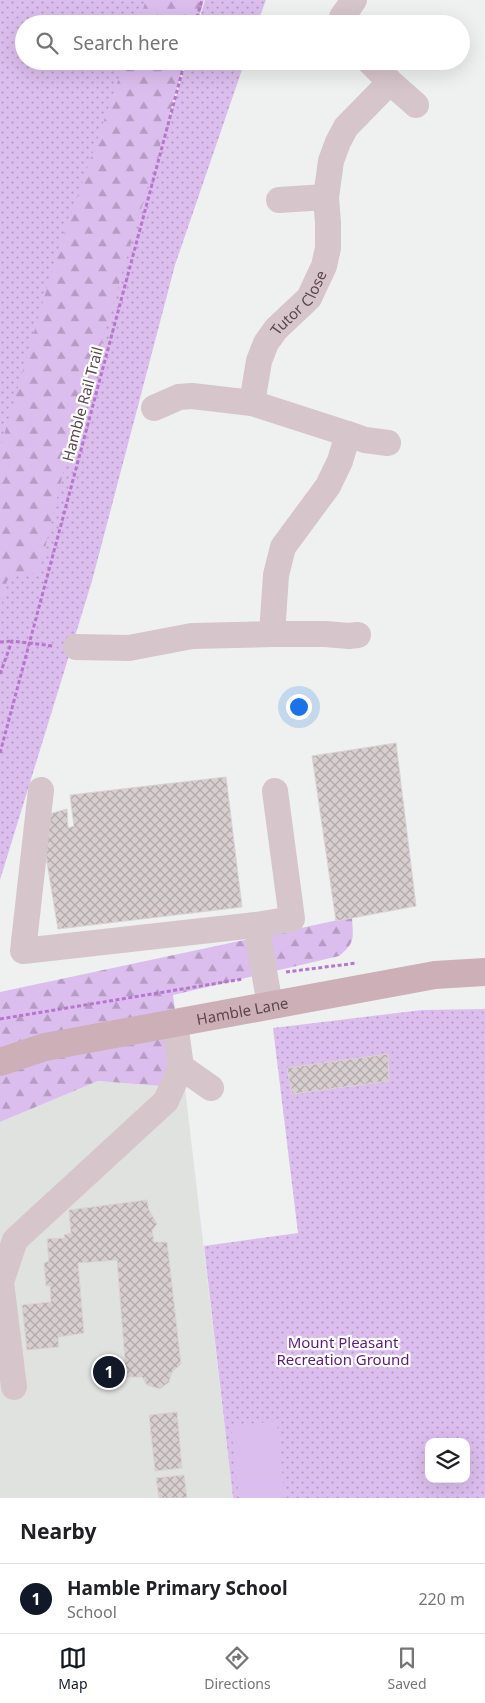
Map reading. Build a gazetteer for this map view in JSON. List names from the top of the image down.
{
  "streets": {
    "main road": ["Hamble Lane"],
    "street": ["Tutor Close"],
    "path": ["Hamble Rail Trail"]
  },
  "parks": ["Mount Pleasant Recreation Ground"],
  "page": {
    "search": "Search here",
    "pins": "1",
    "heading": "Nearby",
    "list": [
      {
        "mark": "1",
        "name": "Hamble Primary School",
        "note": "School",
        "value": "220 m"
      }
    ],
    "nav": ["Map", "Directions", "Saved"]
  }
}
